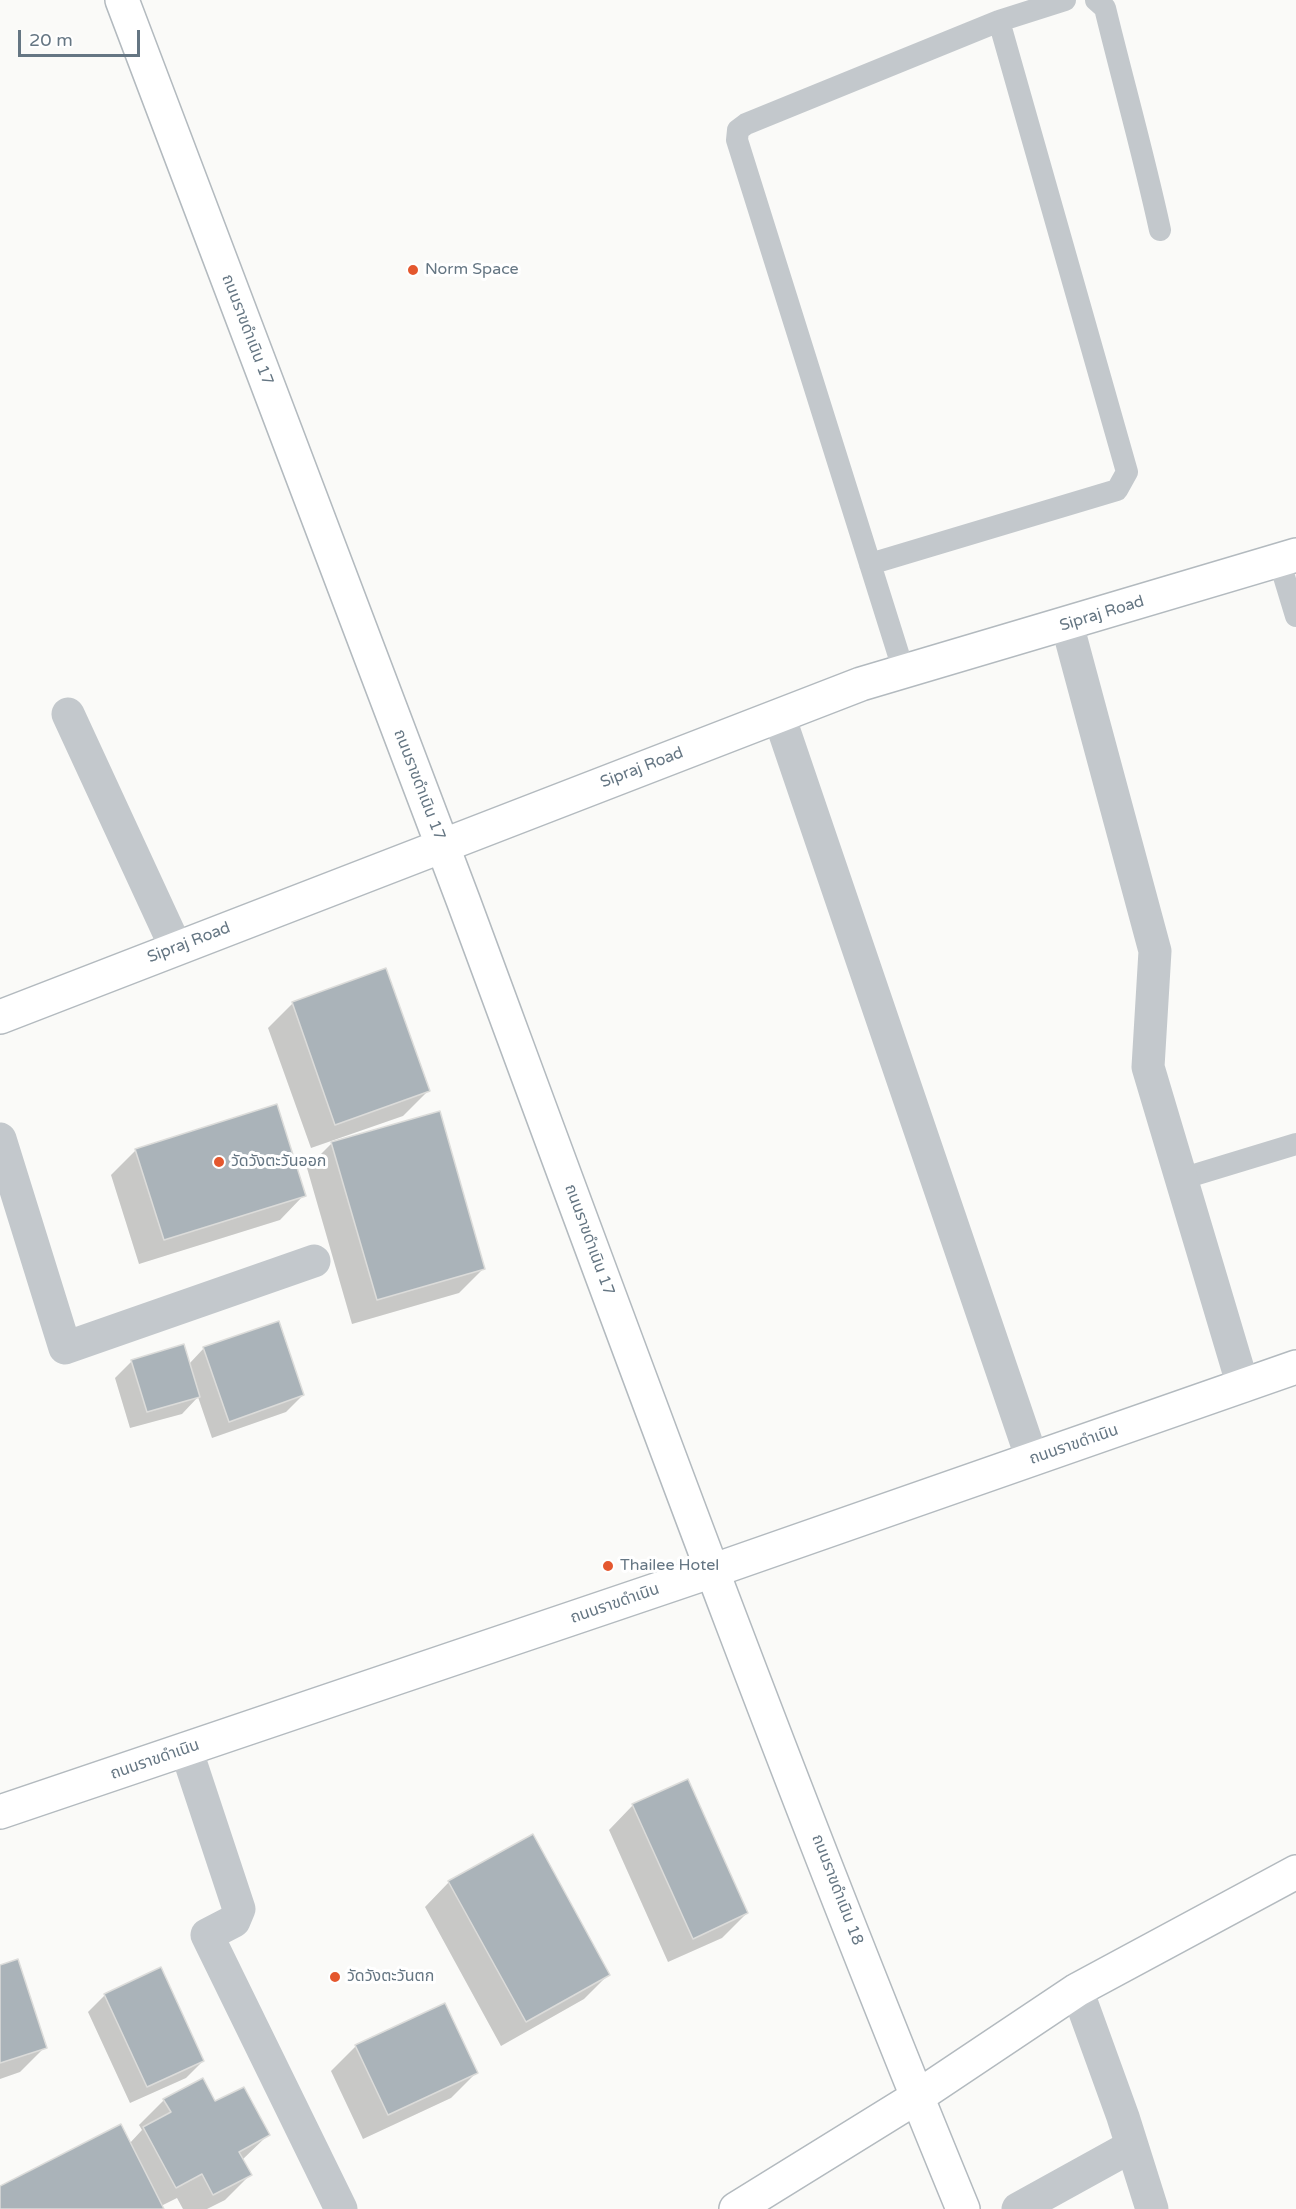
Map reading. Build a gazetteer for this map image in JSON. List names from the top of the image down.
{
  "streets": {
    "street": [
      "ถนนราขดำเนิน 17",
      "Sipraj Road",
      "ถนนราขดำเนิน",
      "ถนนราขดำเนิน 18"
    ]
  },
  "crossings": [
    ["ถนนราขดำเนิน 17", "Sipraj Road"],
    ["ถนนราขดำเนิน 17", "ถนนราขดำเนิน"],
    ["ถนนราขดำเนิน 17", "ถนนราขดำเนิน 18"],
    ["ถนนราขดำเนิน", "ถนนราขดำเนิน 18"]
  ],
  "places": [
    "Norm Space",
    "วัดวังตะวันออก",
    "Thailee Hotel",
    "วัดวังตะวันตก"
  ],
  "scale_bar": "20 m"
}
